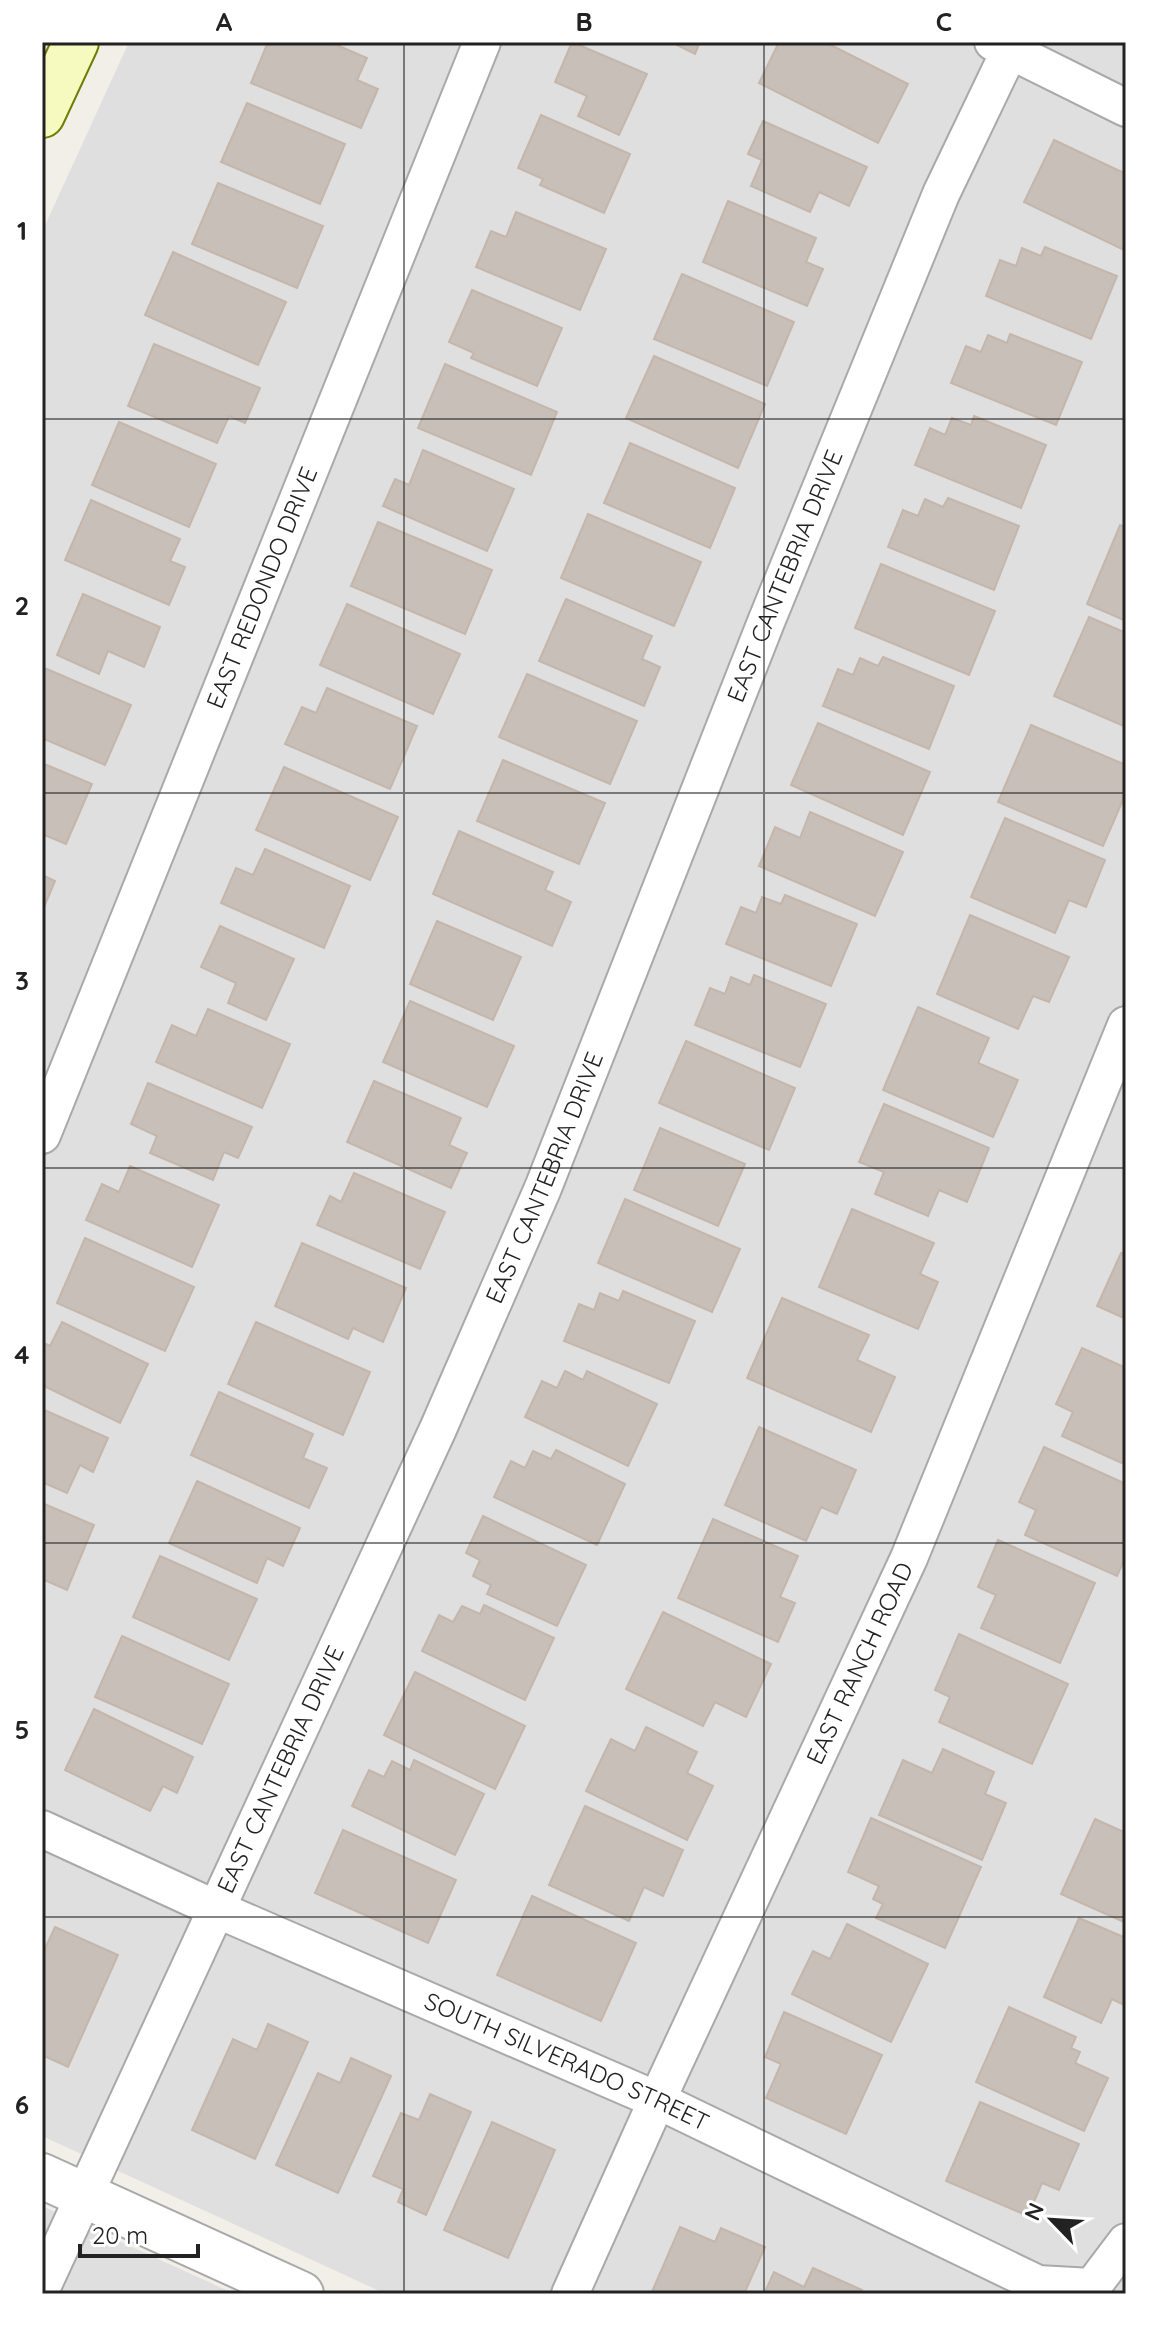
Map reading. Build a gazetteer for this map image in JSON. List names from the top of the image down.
{
  "streets": {
    "street": [
      "EAST CANTEBRIA DRIVE",
      "EAST REDONDO DRIVE",
      "EAST RANCH ROAD",
      "SOUTH SILVERADO STREET"
    ]
  },
  "crossings": [
    ["EAST CANTEBRIA DRIVE", "SOUTH SILVERADO STREET"],
    ["EAST RANCH ROAD", "SOUTH SILVERADO STREET"]
  ],
  "scale_bar": "20 m",
  "north": "top left",
  "grid": {
    "columns": ["A", "B", "C"],
    "rows": [
      "1",
      "2",
      "3",
      "4",
      "5",
      "6"
    ]
  }
}
